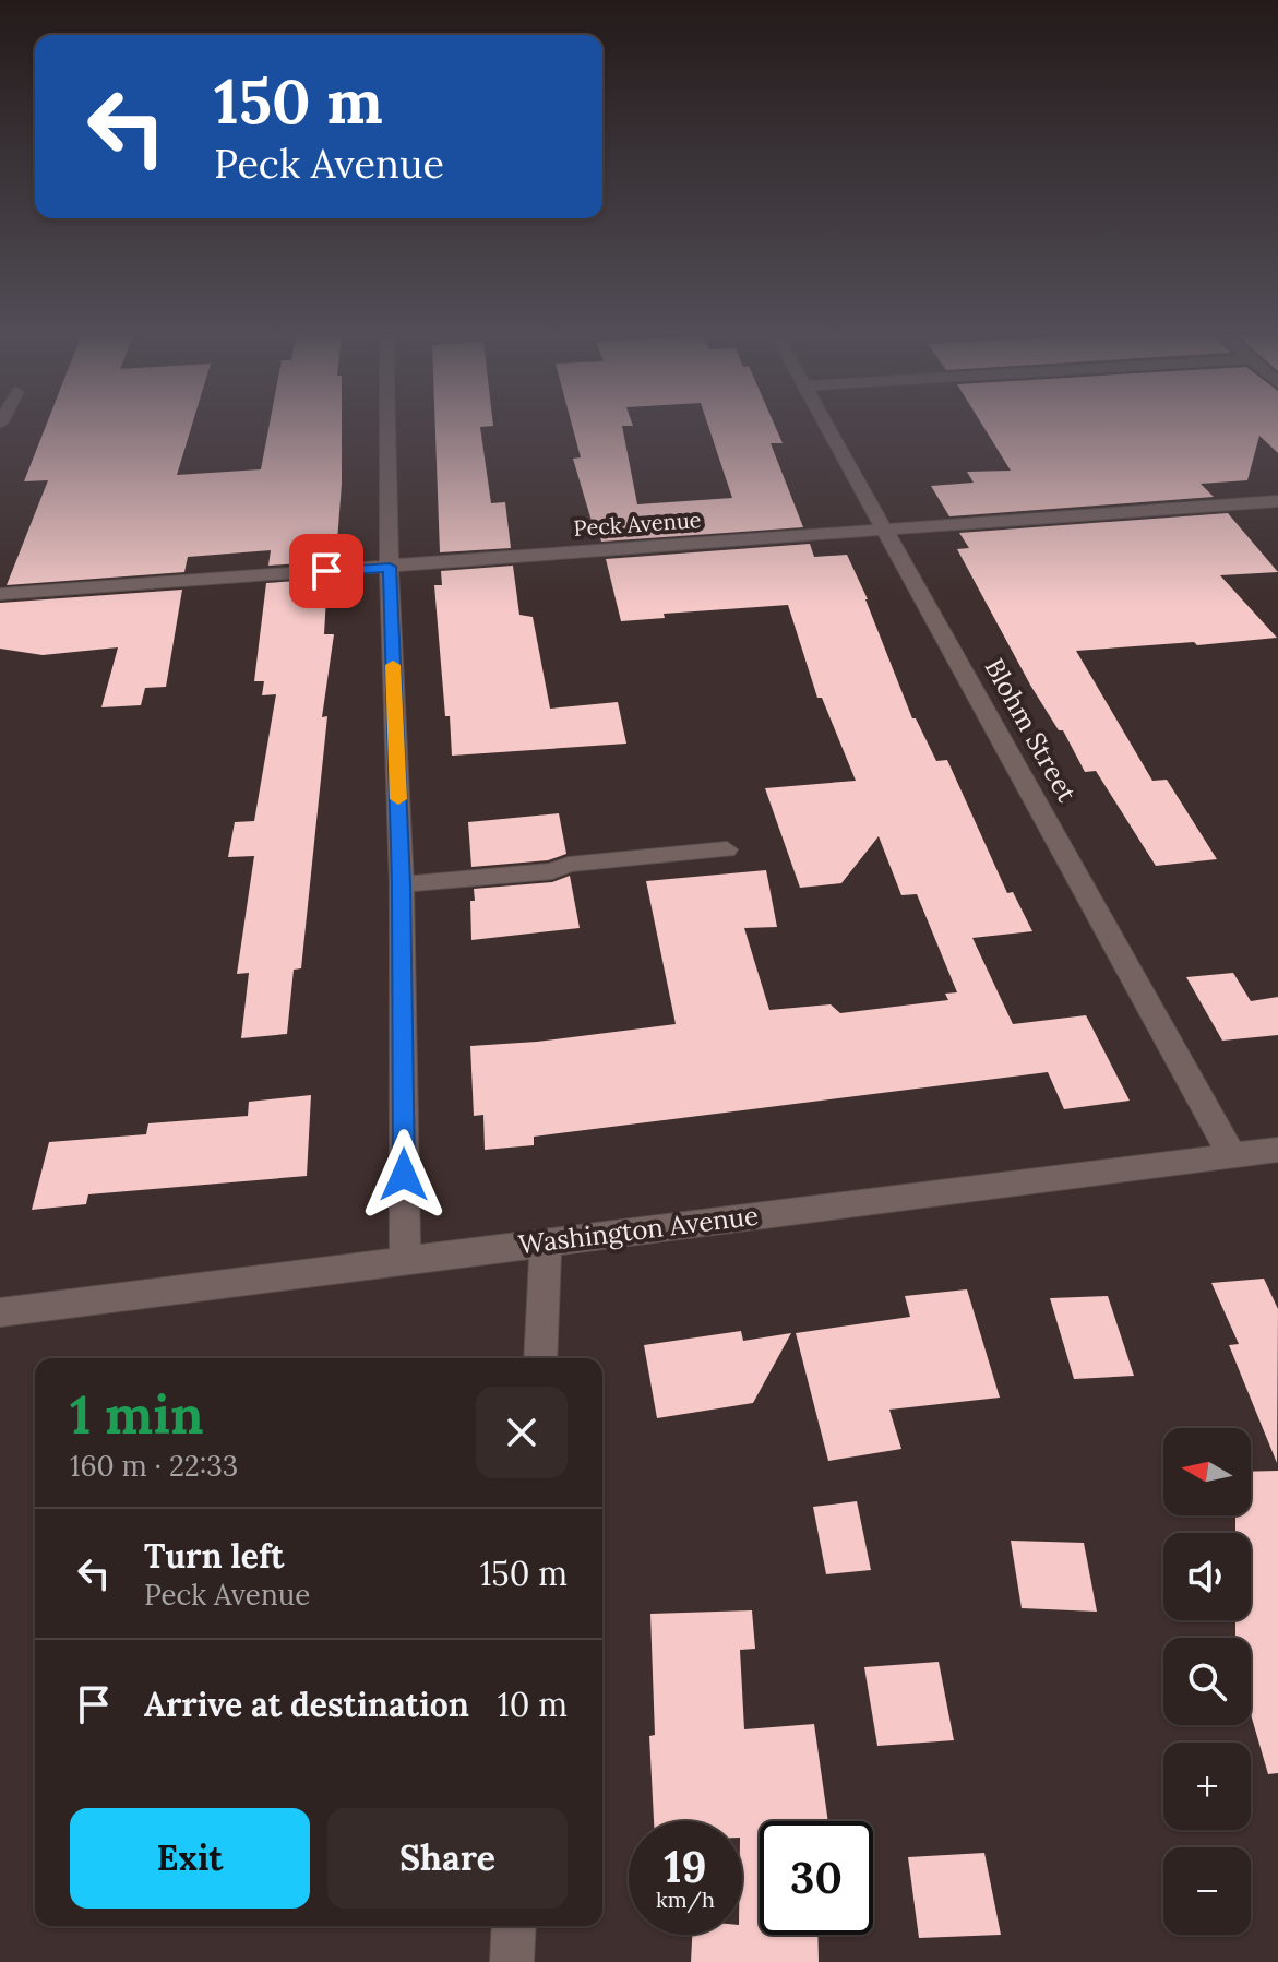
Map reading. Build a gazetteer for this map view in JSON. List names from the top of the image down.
{
  "streets": {
    "street": ["Peck Avenue", "Blohm Street", "Washington Avenue"]
  },
  "crossings": [
    ["Peck Avenue", "Blohm Street"],
    ["Blohm Street", "Washington Avenue"]
  ],
  "north": "left",
  "page": {
    "turn": ["150 m", "Peck Avenue"],
    "heading": ["1 min", "160 m · 22:33"],
    "map_buttons": ["+", "−"],
    "list": [
      {
        "name": "Turn left",
        "note": "Peck Avenue",
        "value": "150 m"
      },
      {
        "name": "Arrive at destination",
        "value": "10 m"
      }
    ],
    "buttons": ["Exit", "Share"],
    "speed": "19 km/h",
    "limit": "30"
  }
}
